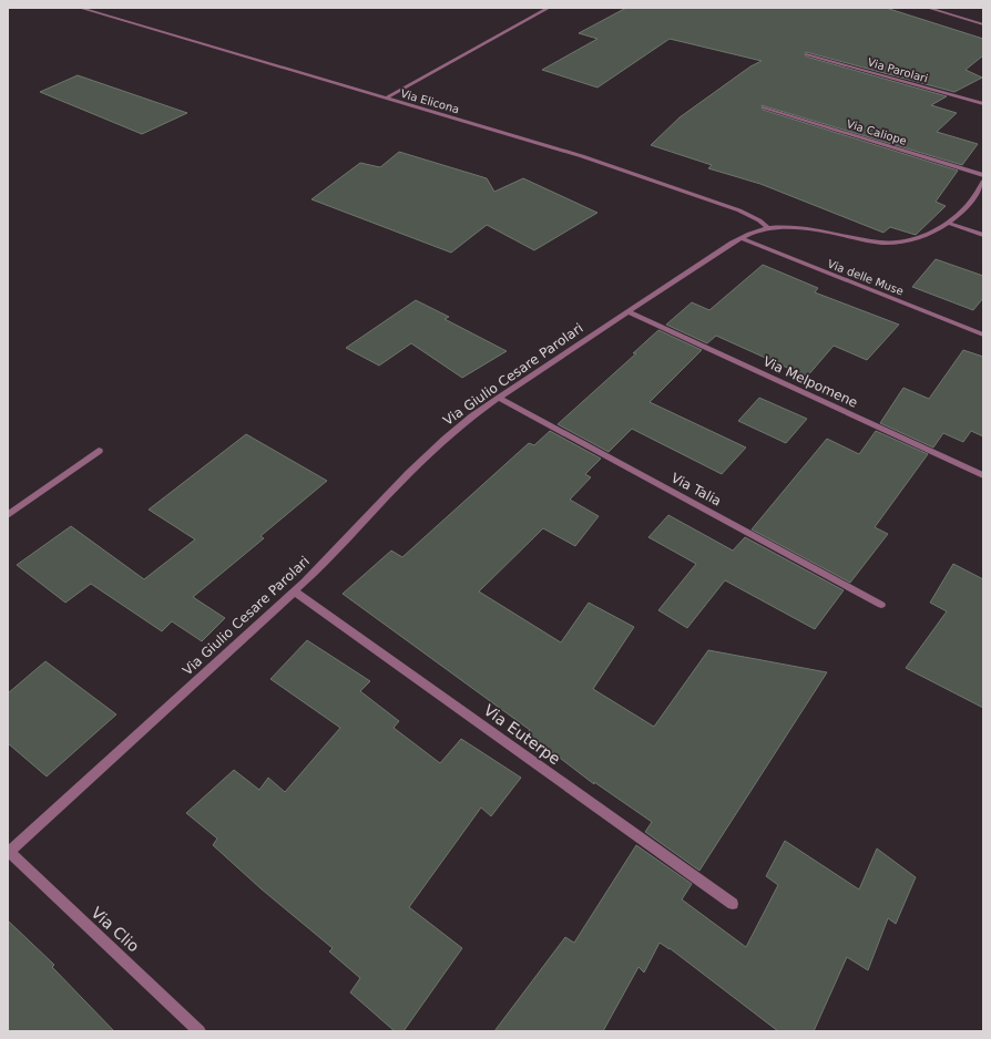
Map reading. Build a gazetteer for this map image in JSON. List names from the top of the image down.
{
  "streets": {
    "street": [
      "Via Parolari",
      "Via Elicona",
      "Via Caliope",
      "Via delle Muse",
      "Via Giulio Cesare Parolari",
      "Via Melpomene",
      "Via Talia",
      "Via Euterpe",
      "Via Clio"
    ]
  },
  "crossings": [
    ["Via Elicona", "Via Giulio Cesare Parolari"],
    ["Via delle Muse", "Via Giulio Cesare Parolari"],
    ["Via Giulio Cesare Parolari", "Via Melpomene"],
    ["Via Giulio Cesare Parolari", "Via Talia"],
    ["Via Giulio Cesare Parolari", "Via Euterpe"],
    ["Via Giulio Cesare Parolari", "Via Clio"]
  ]
}
